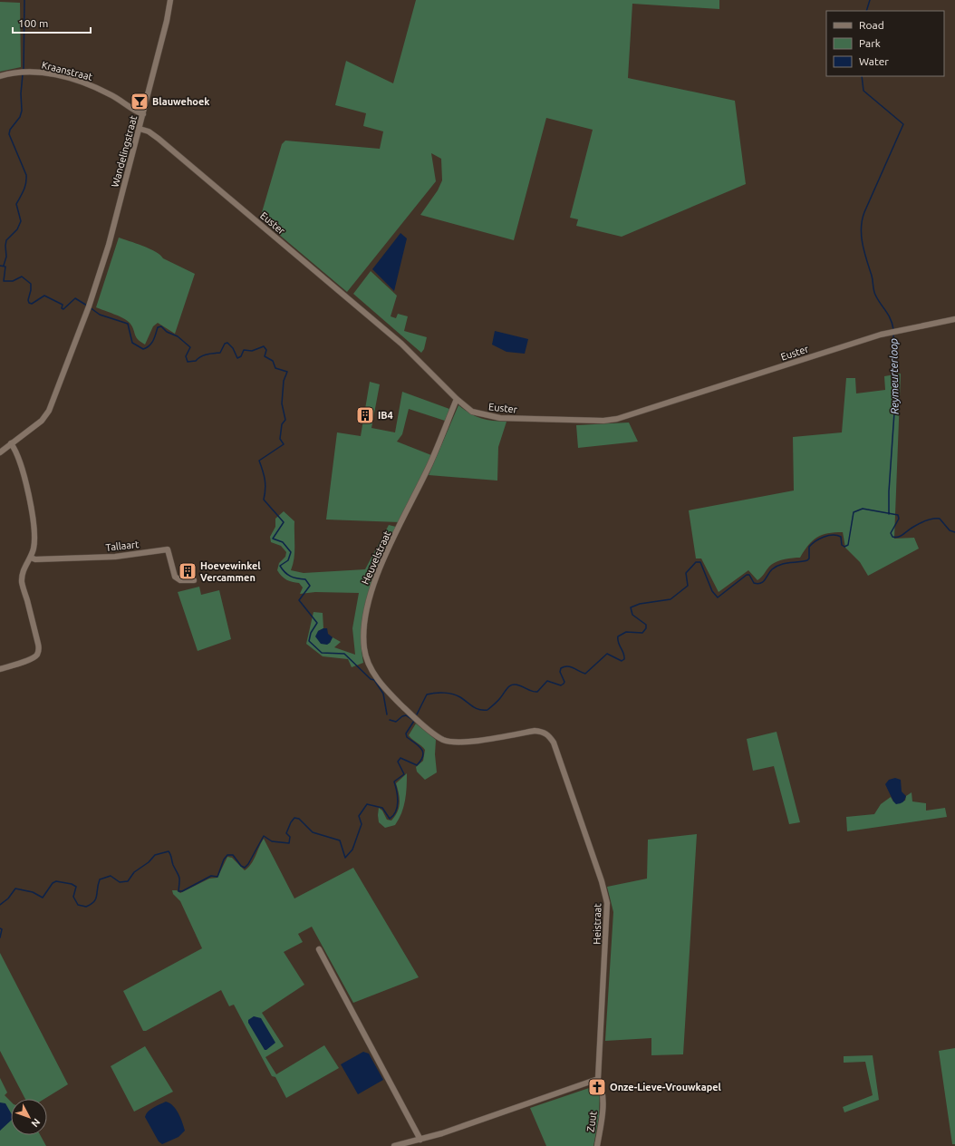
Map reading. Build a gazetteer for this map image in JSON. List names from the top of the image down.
{
  "streets": {
    "street": [
      "Kraanstraat",
      "Wandelingstraat",
      "Euster",
      "Tallaart",
      "Heuvelstraat",
      "Heistraat",
      "Zuut"
    ]
  },
  "crossings": [
    ["Kraanstraat", "Wandelingstraat"],
    ["Wandelingstraat", "Euster"],
    ["Euster", "Heuvelstraat"],
    ["Heuvelstraat", "Heistraat"],
    ["Heistraat", "Zuut"]
  ],
  "water": ["Reymeurterloop"],
  "places": {
    "bar": ["Blauwehoek"],
    "building": ["IB4", "Hoevewinkel Vercammen"],
    "church": ["Onze-Lieve-Vrouwkapel"]
  },
  "legend": ["Road", "Park", "Water"],
  "scale_bar": "100 m",
  "north": "bottom right"
}
